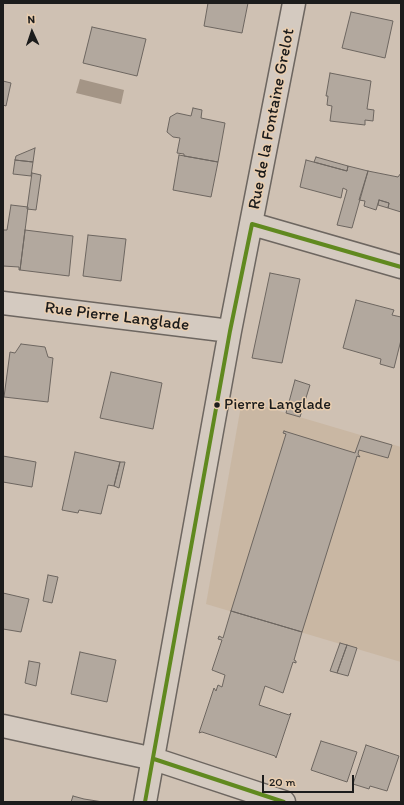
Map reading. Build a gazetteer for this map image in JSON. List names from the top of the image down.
{
  "streets": {
    "street": ["Rue de la Fontaine Grelot", "Rue Pierre Langlade"]
  },
  "crossings": [
    ["Rue de la Fontaine Grelot", "Rue Pierre Langlade"]
  ],
  "places": ["Pierre Langlade"],
  "scale_bar": "20 m",
  "north": "top"
}
